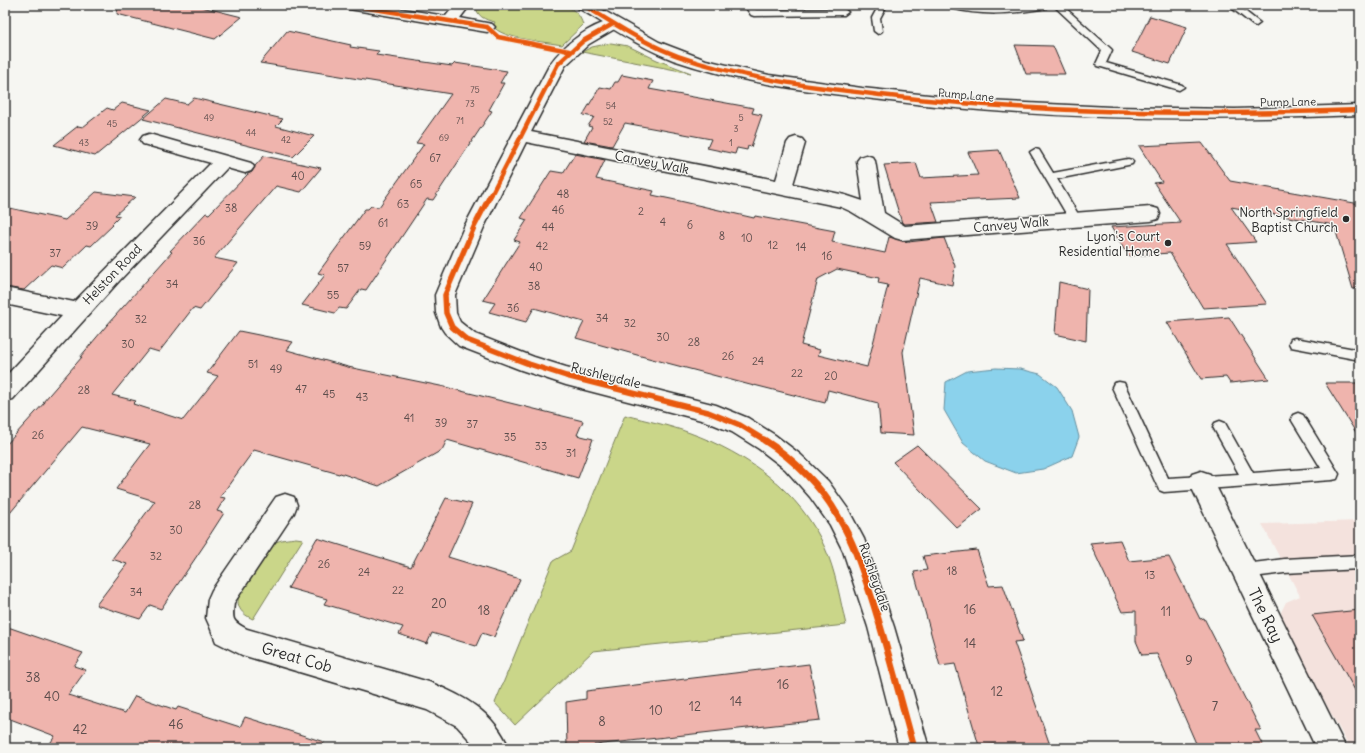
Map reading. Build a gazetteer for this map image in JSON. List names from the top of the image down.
{
  "streets": {
    "street": [
      "Pump Lane",
      "Canvey Walk",
      "Helston Road",
      "Rushleydale",
      "The Ray",
      "Great Cob"
    ]
  },
  "crossings": [
    ["Pump Lane", "Rushleydale"],
    ["Canvey Walk", "Rushleydale"]
  ],
  "places": ["North Springfield Baptist Church", "Lyon's Court Residential Home"],
  "house_numbers": [
    "75",
    "73",
    "54",
    "49",
    "5",
    "71",
    "52",
    "45",
    "3",
    "44",
    "69",
    "42",
    "43",
    "1",
    "67",
    "40",
    "65",
    "48",
    "63",
    "38",
    "46",
    "2",
    "4",
    "61",
    "6",
    "39",
    "44",
    "8",
    "10",
    "36",
    "12",
    "59",
    "42",
    "14",
    "37",
    "16",
    "40",
    "57",
    "34",
    "38",
    "55",
    "36",
    "34",
    "32",
    "32",
    "30",
    "28",
    "30",
    "26",
    "24",
    "51",
    "49",
    "22",
    "20",
    "47",
    "28",
    "45",
    "43",
    "41",
    "39",
    "37",
    "26",
    "35",
    "33",
    "31",
    "28",
    "30",
    "32",
    "26",
    "18",
    "24",
    "13",
    "22",
    "34",
    "20",
    "16",
    "18",
    "11",
    "14",
    "9",
    "38",
    "16",
    "12",
    "40",
    "14",
    "12",
    "7",
    "10",
    "8",
    "46",
    "42"
  ]
}
